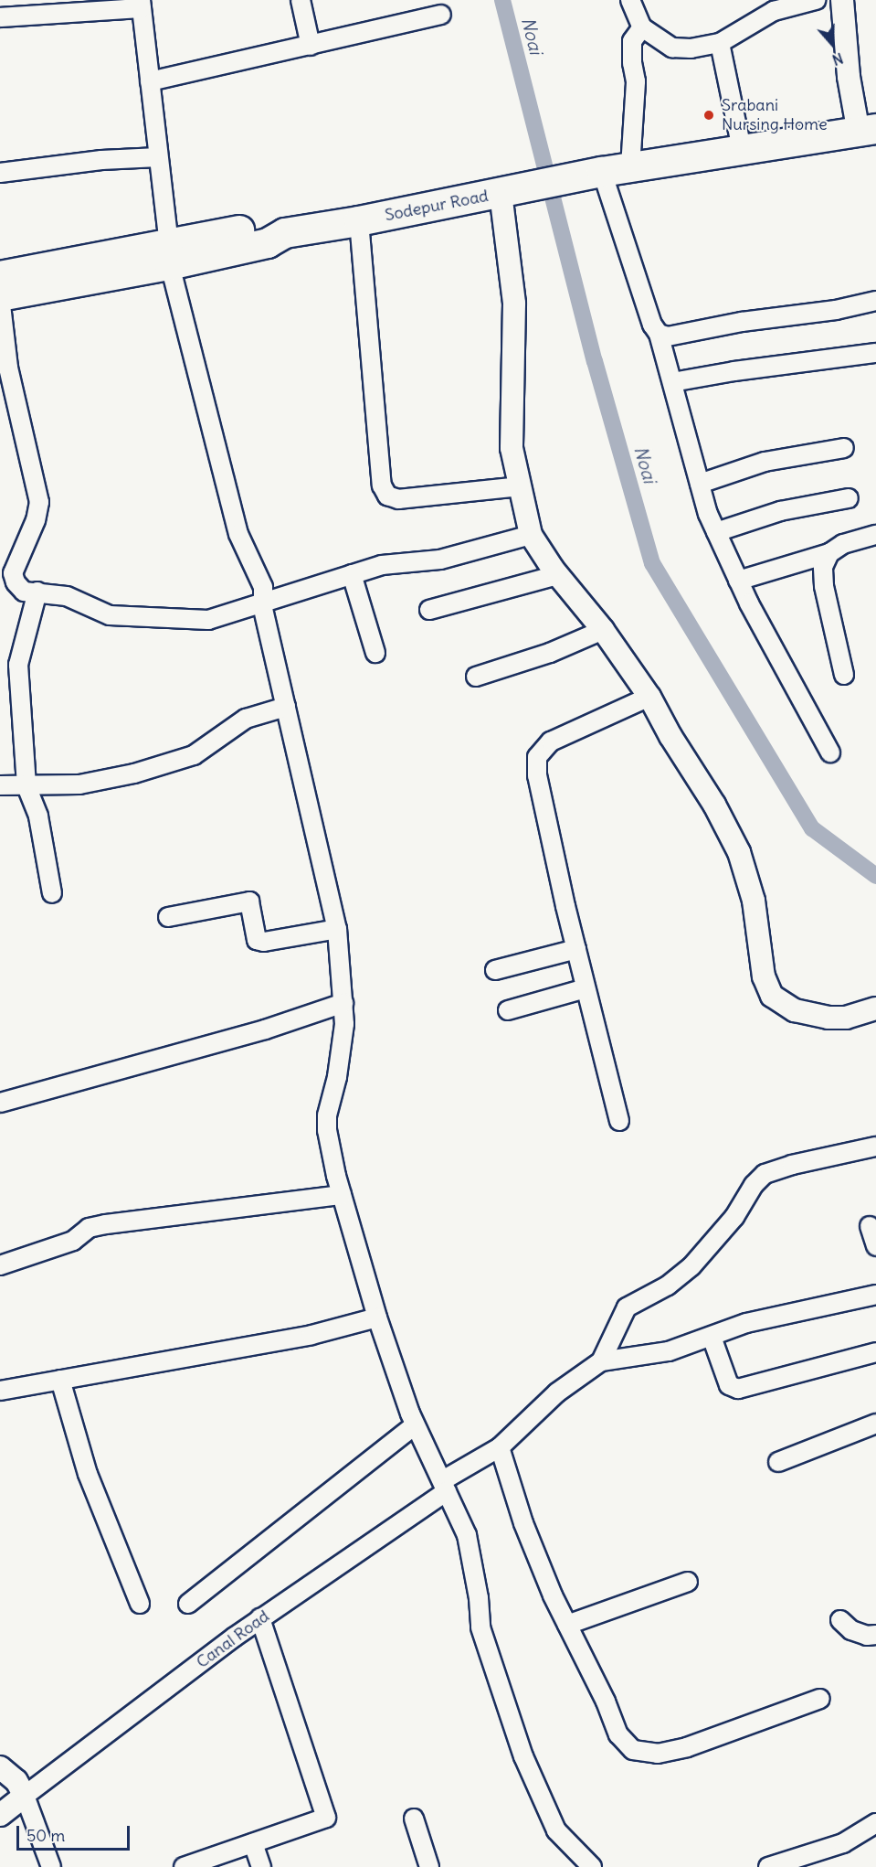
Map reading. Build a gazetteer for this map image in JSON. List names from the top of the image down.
{
  "streets": {
    "main road": ["Sodepur Road"],
    "street": ["Canal Road"]
  },
  "water": ["Noai"],
  "places": ["Srabani Nursing Home"],
  "scale_bar": "50 m",
  "north": "bottom"
}
